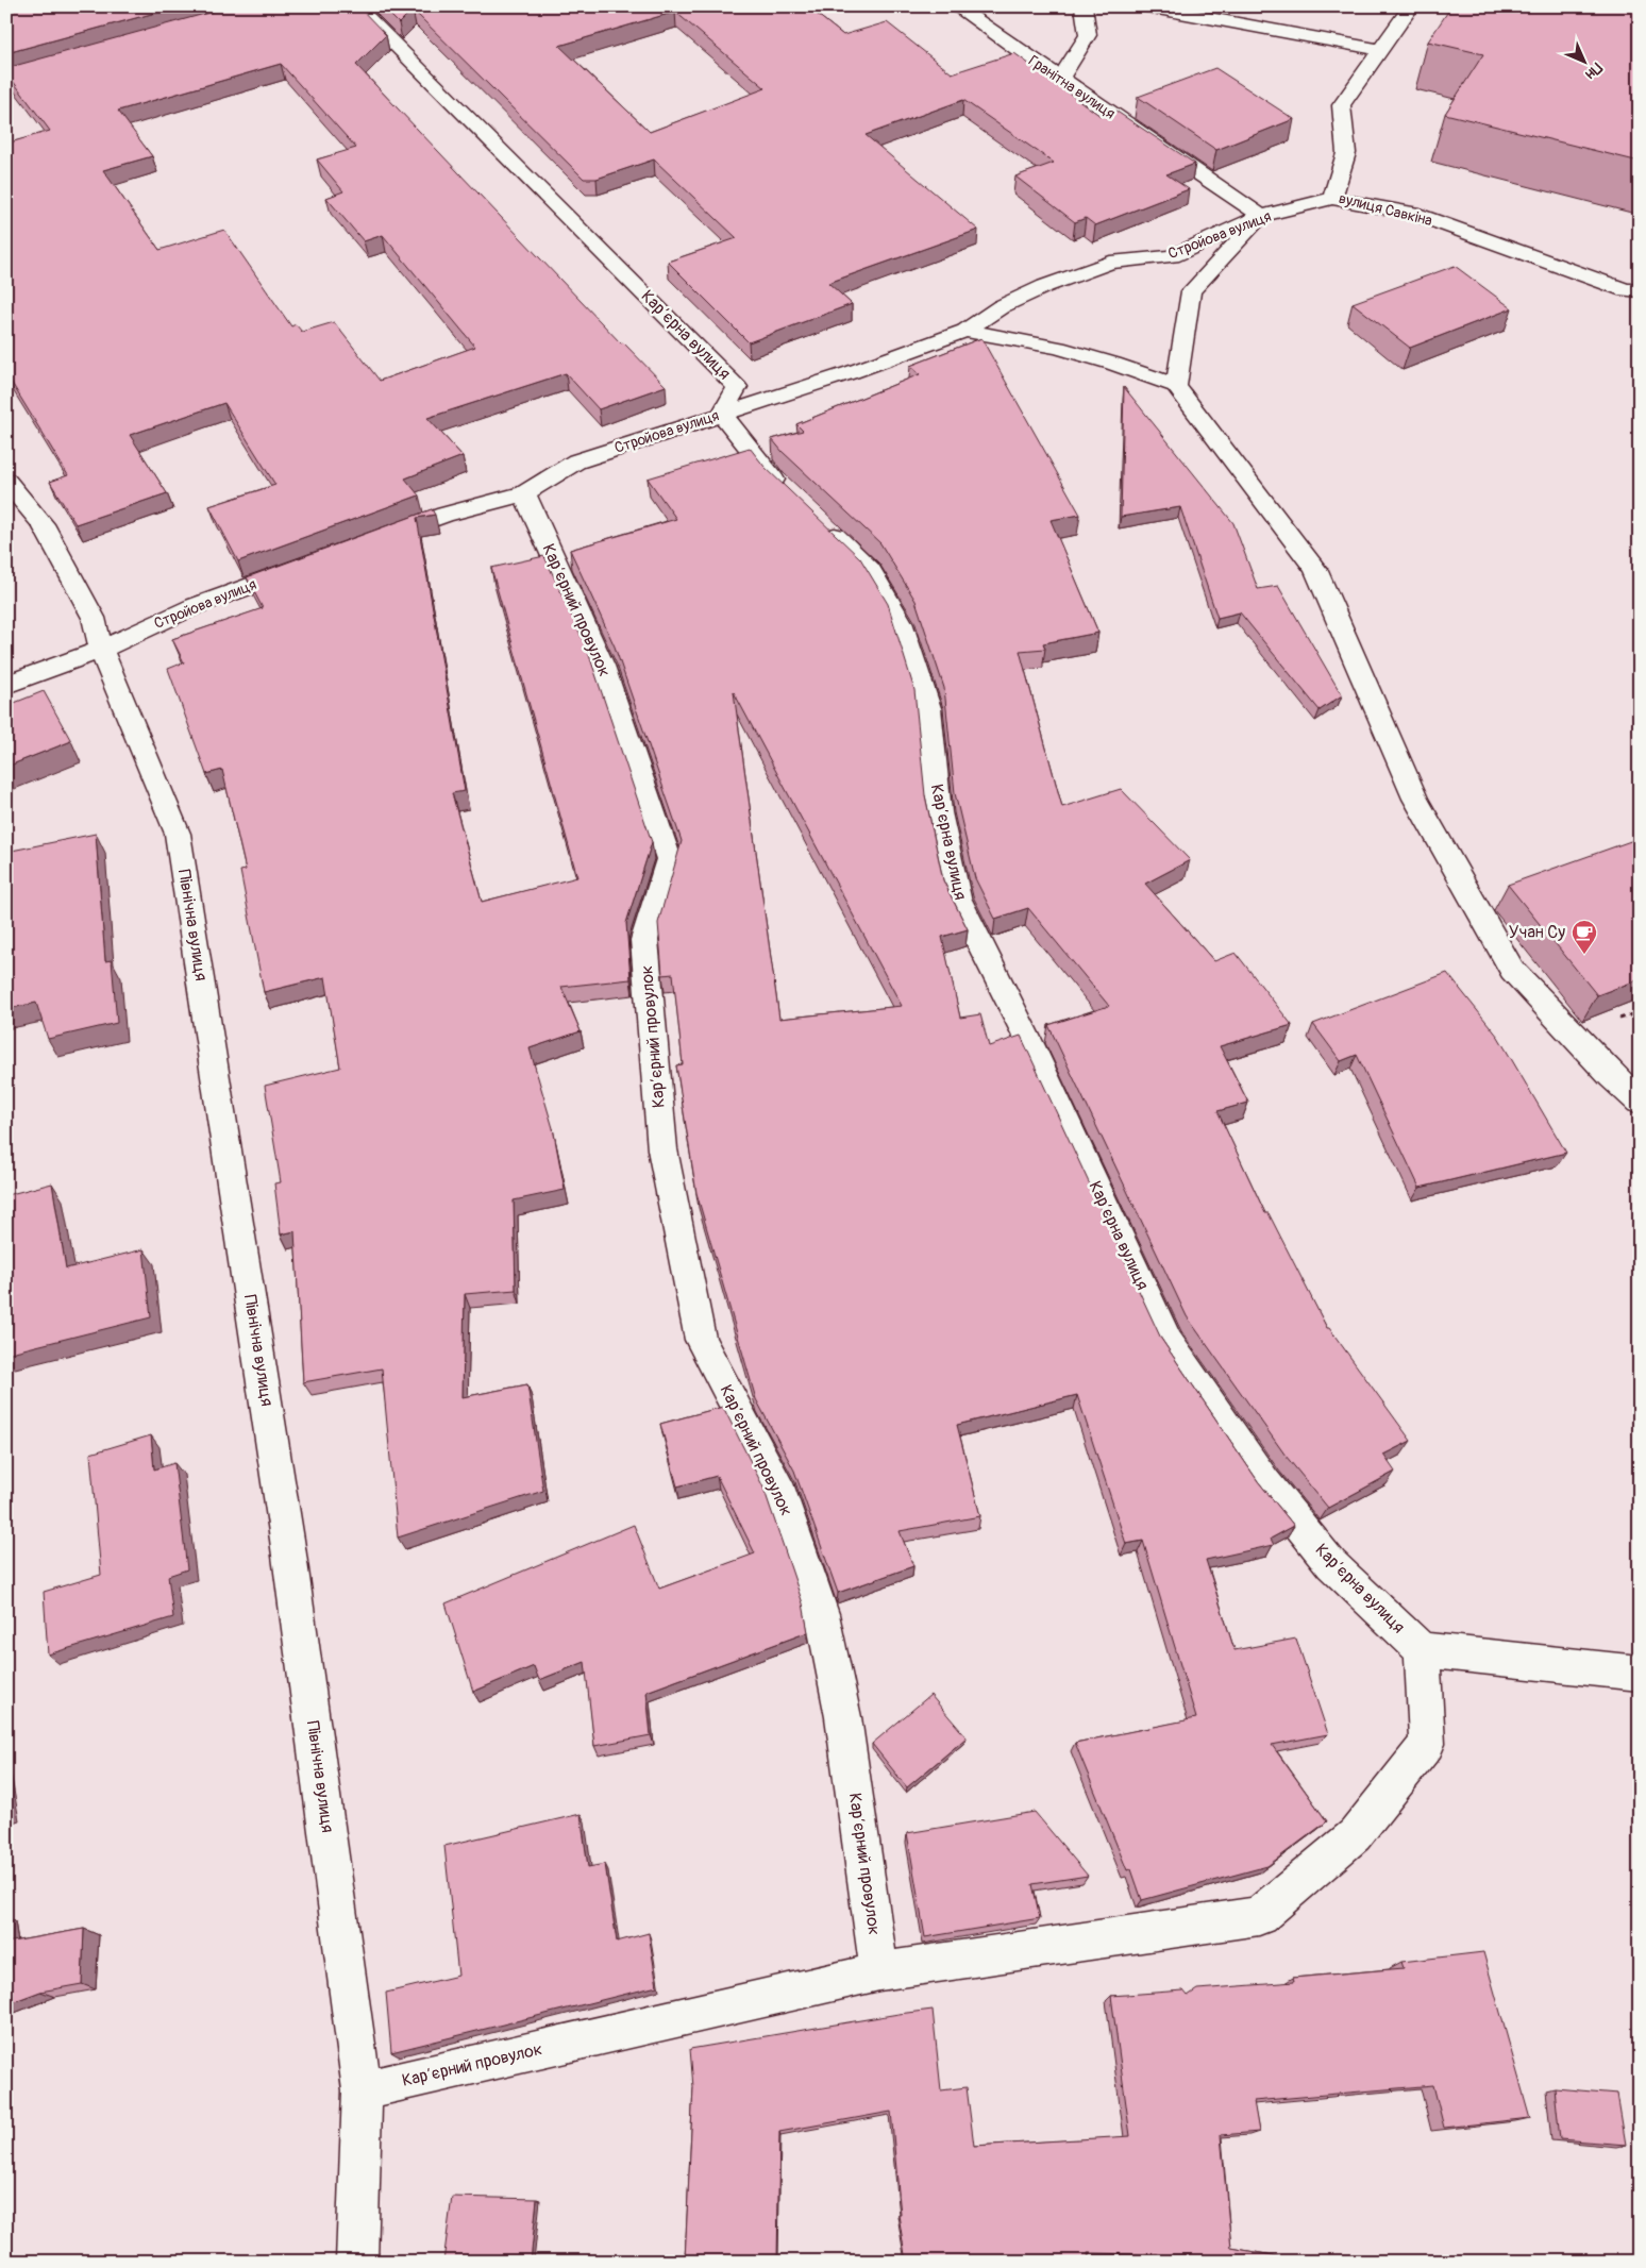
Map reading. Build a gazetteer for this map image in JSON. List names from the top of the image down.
{
  "streets": {
    "street": [
      "Гранітна вулиця",
      "вулиця Савкіна",
      "Стройова вулиця",
      "Карʼєрна вулиця",
      "Карʼєрний провулок",
      "Північна вулиця"
    ]
  },
  "crossings": [
    ["Гранітна вулиця", "Стройова вулиця"],
    ["вулиця Савкіна", "Стройова вулиця"],
    ["Стройова вулиця", "Карʼєрна вулиця"],
    ["Стройова вулиця", "Карʼєрний провулок"],
    ["Стройова вулиця", "Північна вулиця"],
    ["Карʼєрний провулок", "Північна вулиця"]
  ],
  "places": {
    "cafe": ["Учан Су"]
  },
  "north": "bottom right"
}
